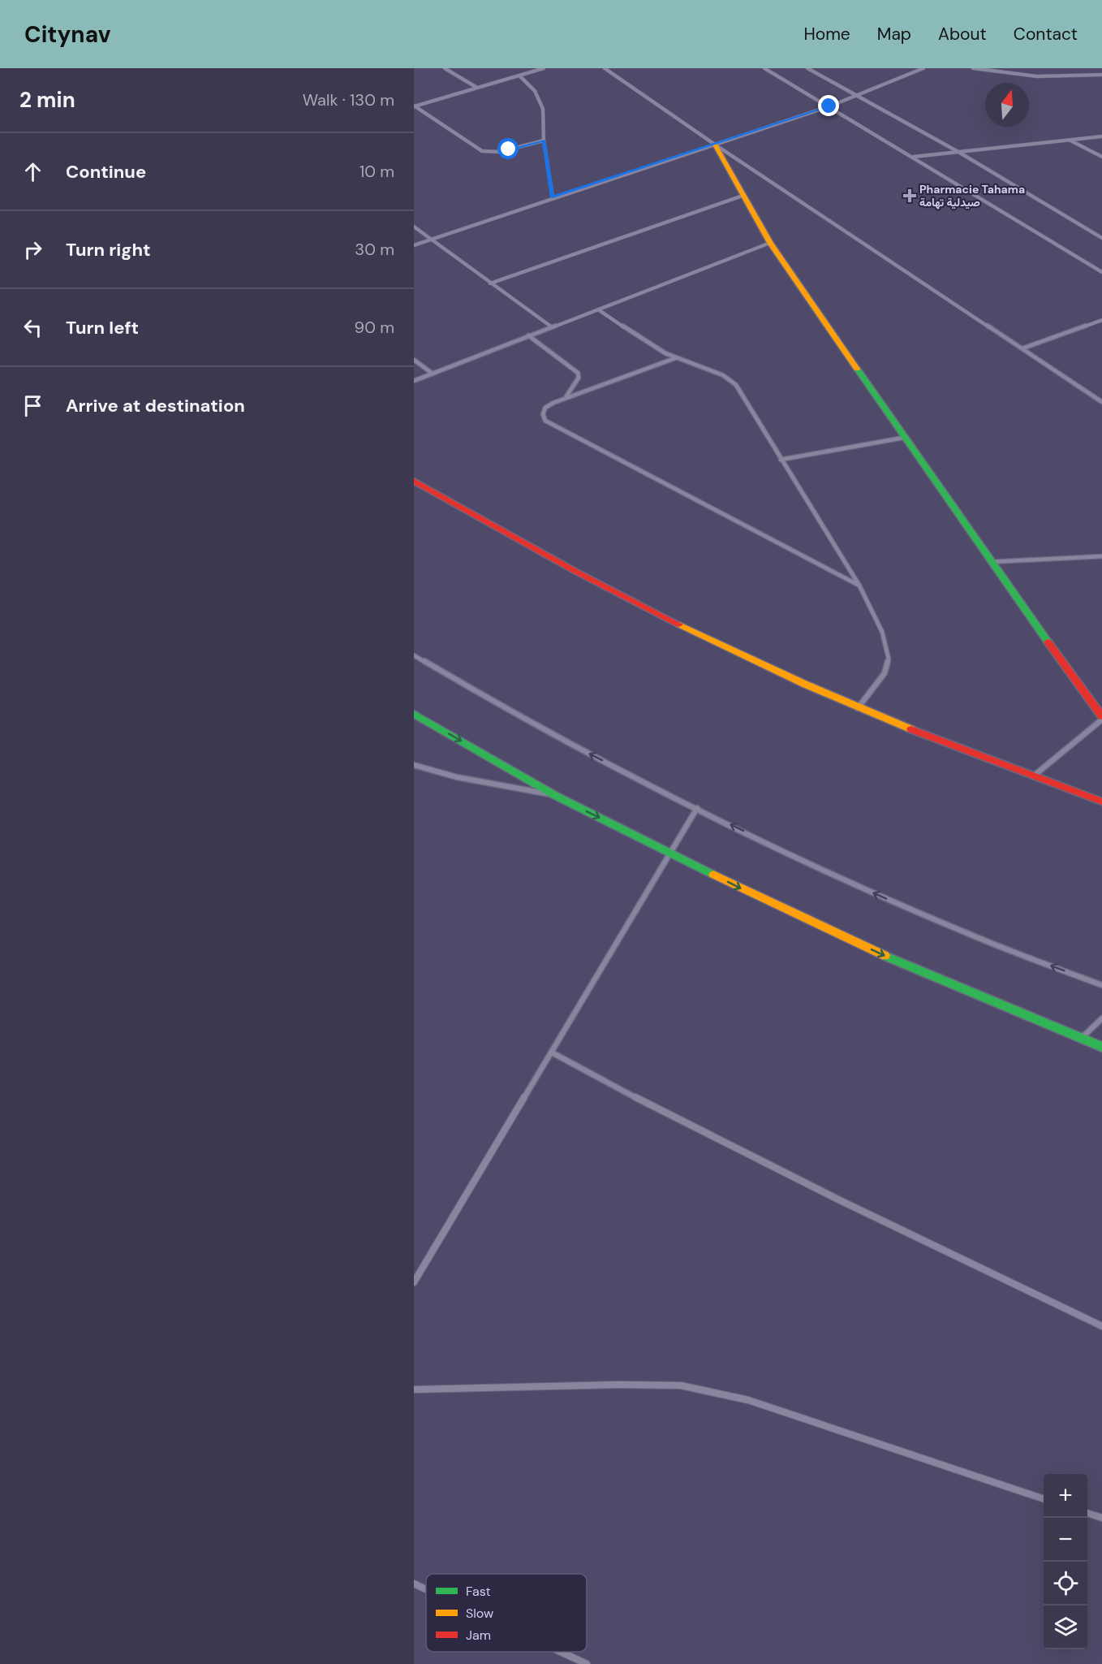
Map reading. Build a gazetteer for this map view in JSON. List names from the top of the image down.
{
  "places": {
    "health": ["Pharmacie Tahama صيدلية تهامة"]
  },
  "legend": ["Fast", "Slow", "Jam"],
  "north": "top",
  "page": {
    "header": "Citynav",
    "nav": [
      "Home",
      "Map",
      "About",
      "Contact"
    ],
    "heading": ["2 min", "Walk · 130 m"],
    "list": [
      ["Continue", "10 m"],
      ["Turn right", "30 m"],
      ["Turn left", "90 m"],
      "Arrive at destination"
    ],
    "map_buttons": ["+", "−"]
  }
}
